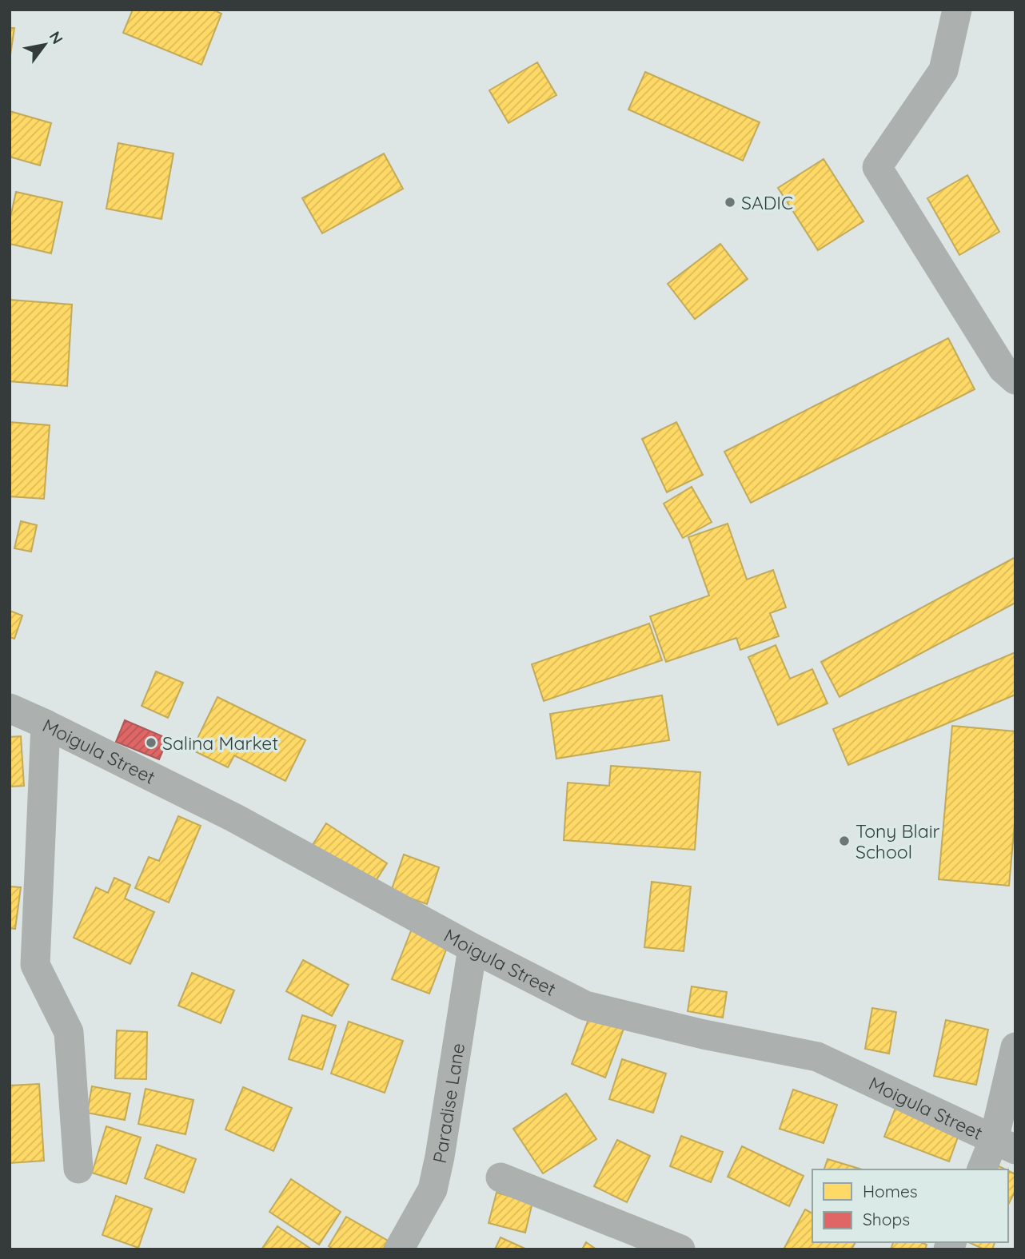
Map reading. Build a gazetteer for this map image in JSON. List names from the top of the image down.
{
  "streets": {
    "street": ["Moigula Street", "Paradise Lane"]
  },
  "crossings": [
    ["Moigula Street", "Paradise Lane"]
  ],
  "places": ["SADIC", "Salina Market", "Tony Blair School"],
  "legend": ["Homes", "Shops"],
  "north": "top right"
}
